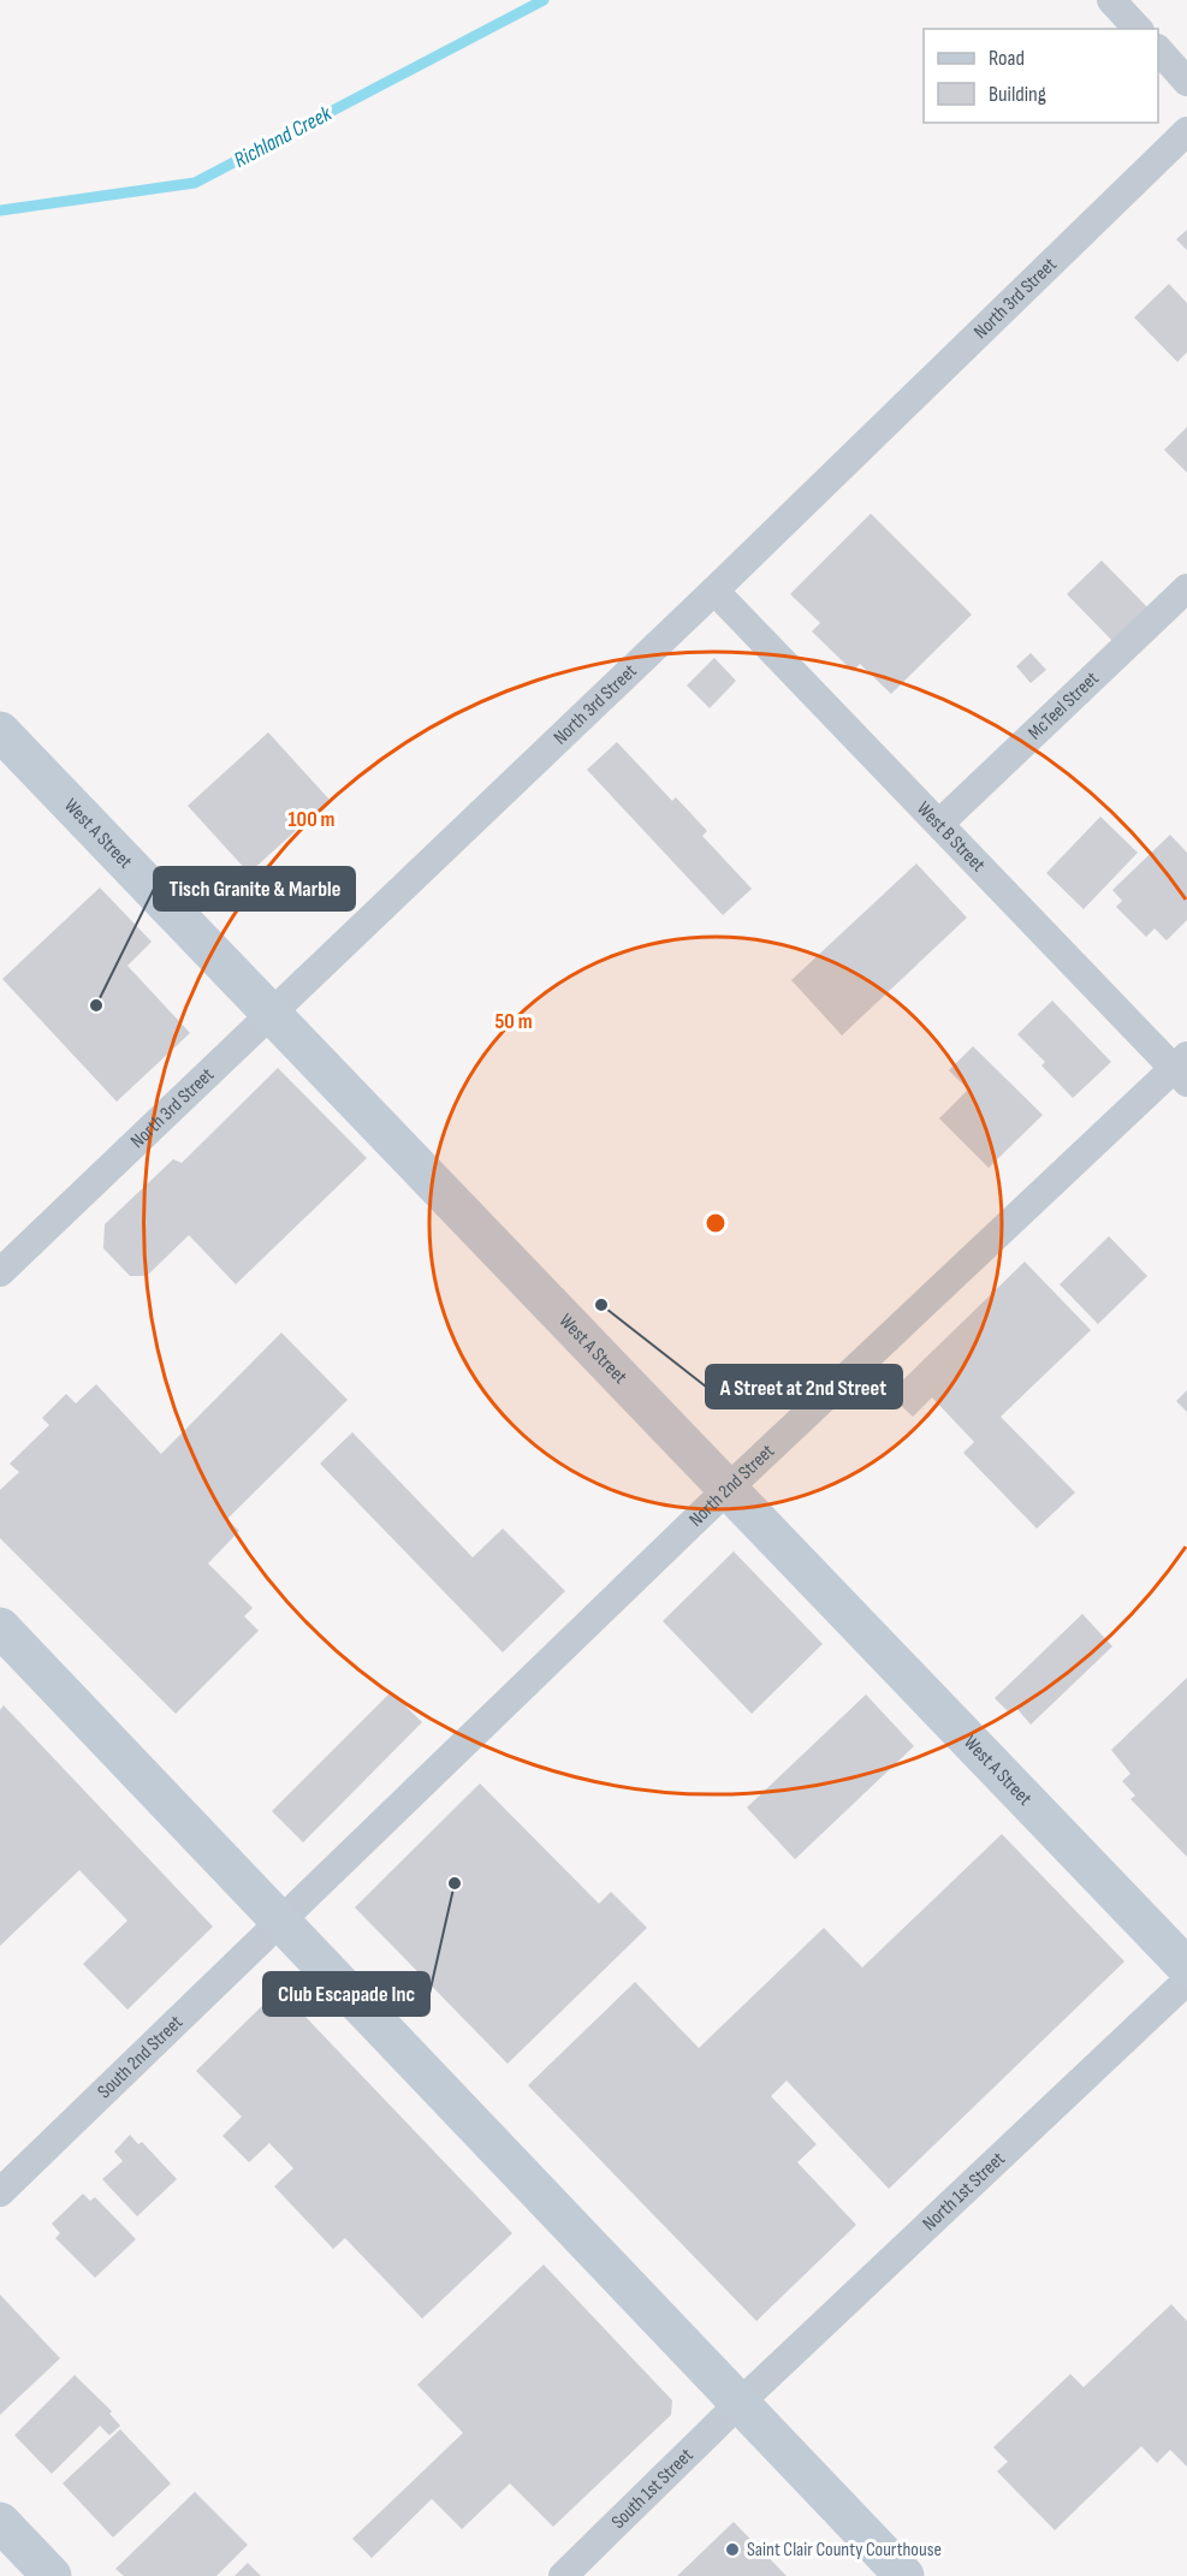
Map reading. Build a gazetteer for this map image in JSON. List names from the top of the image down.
{
  "streets": {
    "main road": ["West A Street"],
    "street": [
      "North 3rd Street",
      "McTeel Street",
      "West B Street",
      "North 2nd Street",
      "South 2nd Street",
      "North 1st Street",
      "South 1st Street"
    ]
  },
  "crossings": [
    ["North 3rd Street", "West A Street"],
    ["North 3rd Street", "West B Street"],
    ["McTeel Street", "West B Street"],
    ["West A Street", "North 2nd Street"],
    ["West B Street", "North 2nd Street"],
    ["North 2nd Street", "South 2nd Street"],
    ["North 1st Street", "South 1st Street"]
  ],
  "water": ["Richland Creek"],
  "places": [
    "Tisch Granite & Marble",
    "A Street at 2nd Street",
    "Club Escapade Inc",
    "Saint Clair County Courthouse"
  ],
  "legend": ["Road", "Building"],
  "rings": ["100 m", "50 m"]
}
